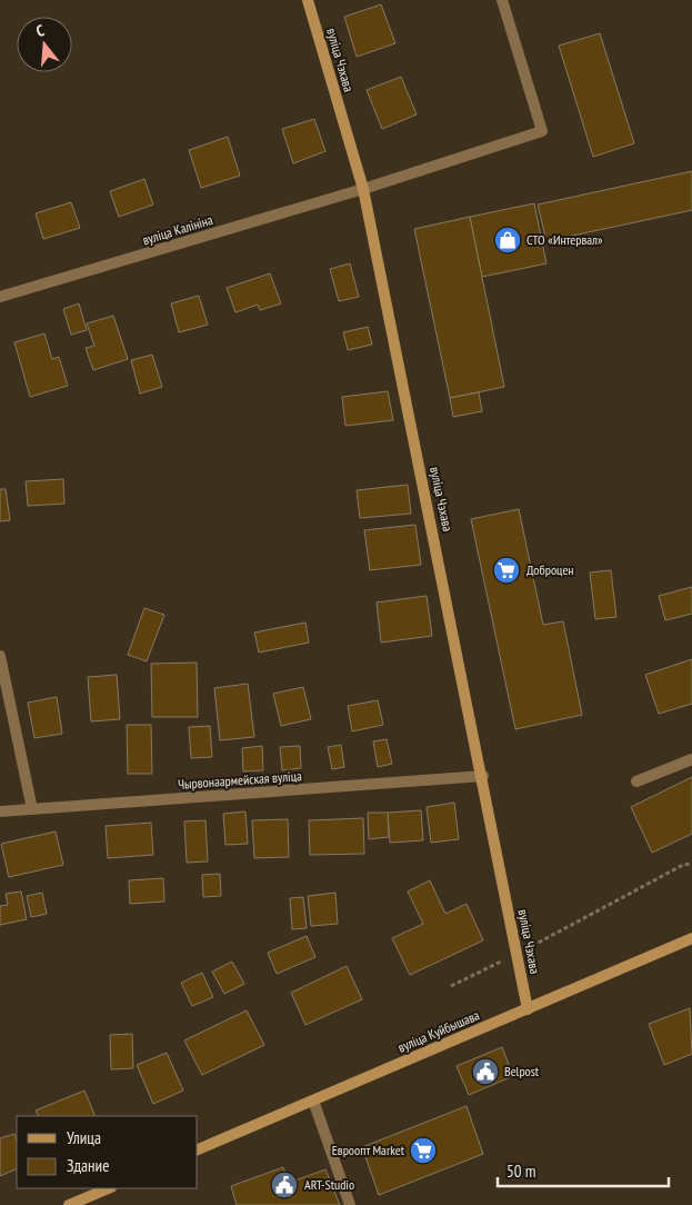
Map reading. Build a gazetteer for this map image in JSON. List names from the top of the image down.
{
  "streets": {
    "street": [
      "вуліца Чэхава",
      "вуліца Калініна",
      "Чырвонаармейская вуліца",
      "вуліца Куйбышава"
    ]
  },
  "crossings": [
    ["вуліца Чэхава", "вуліца Калініна"],
    ["вуліца Чэхава", "Чырвонаармейская вуліца"],
    ["вуліца Чэхава", "вуліца Куйбышава"]
  ],
  "places": {
    "shop": ["СТО «Интервал»"],
    "supermarket": ["Доброцен", "Евроопт Market"],
    "public building": ["Belpost", "ART-Studio"]
  },
  "legend": ["Улица", "Здание"],
  "scale_bar": "50 m",
  "north": "top"
}
